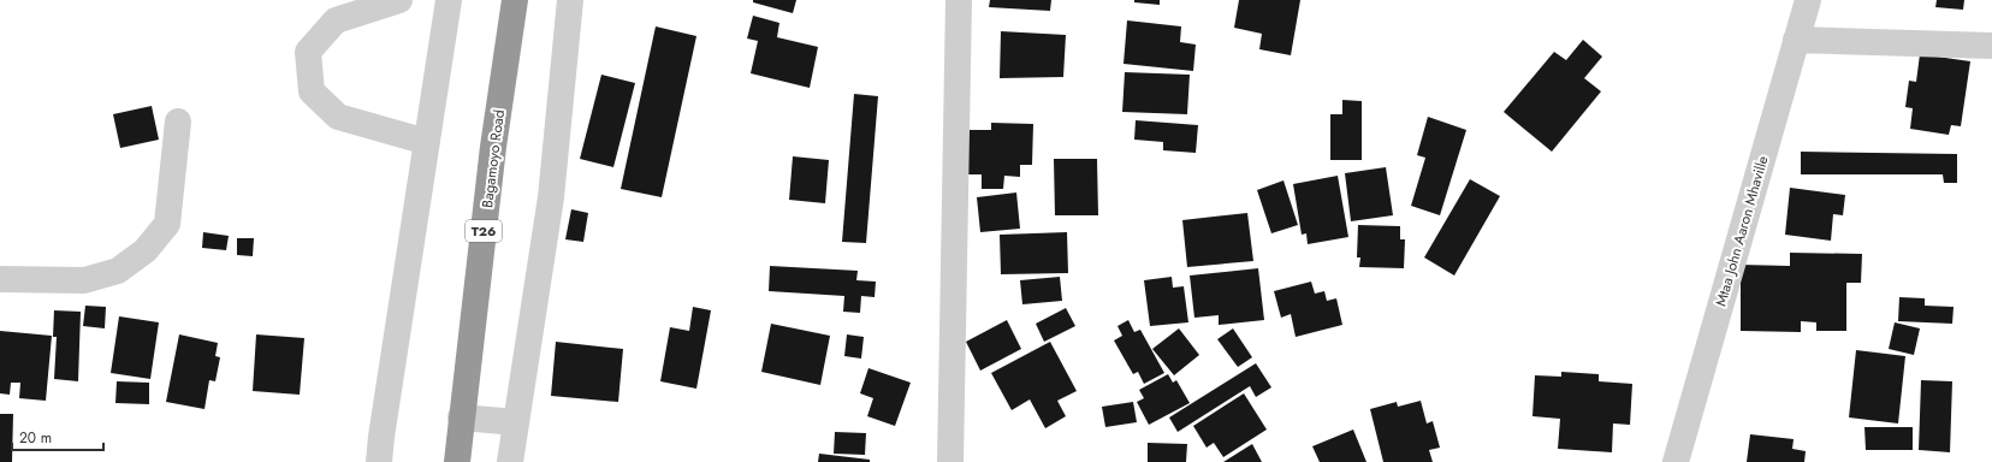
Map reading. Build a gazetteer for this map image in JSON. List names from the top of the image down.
{
  "streets": {
    "highway": ["Bagamoyo Road", "T26"],
    "street": ["Mtaa John Aaron Mhaville"]
  },
  "scale_bar": "20 m"
}
